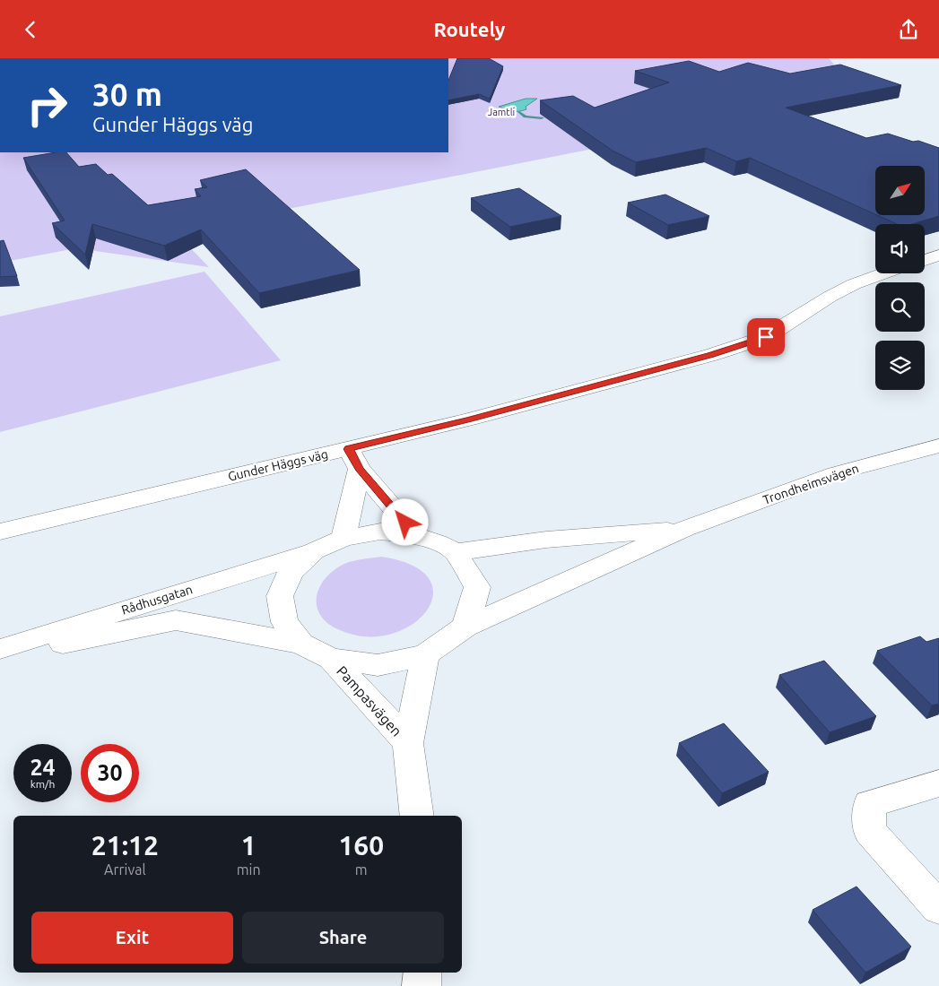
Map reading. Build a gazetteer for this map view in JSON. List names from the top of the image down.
{
  "streets": {
    "main road": [
      "Gunder Häggs väg",
      "Trondheimsvägen",
      "Rådhusgatan",
      "Pampasvägen"
    ]
  },
  "crossings": [
    ["Trondheimsvägen", "Pampasvägen"]
  ],
  "parks": ["Jamtli"],
  "north": "top right",
  "page": {
    "header": "Routely",
    "turn": ["30 m", "Gunder Häggs väg"],
    "speed": "24 km/h",
    "limit": "30",
    "eta": [
      "21:12",
      "Arrival",
      "1",
      "min",
      "160",
      "m"
    ],
    "buttons": ["Exit", "Share"]
  }
}
